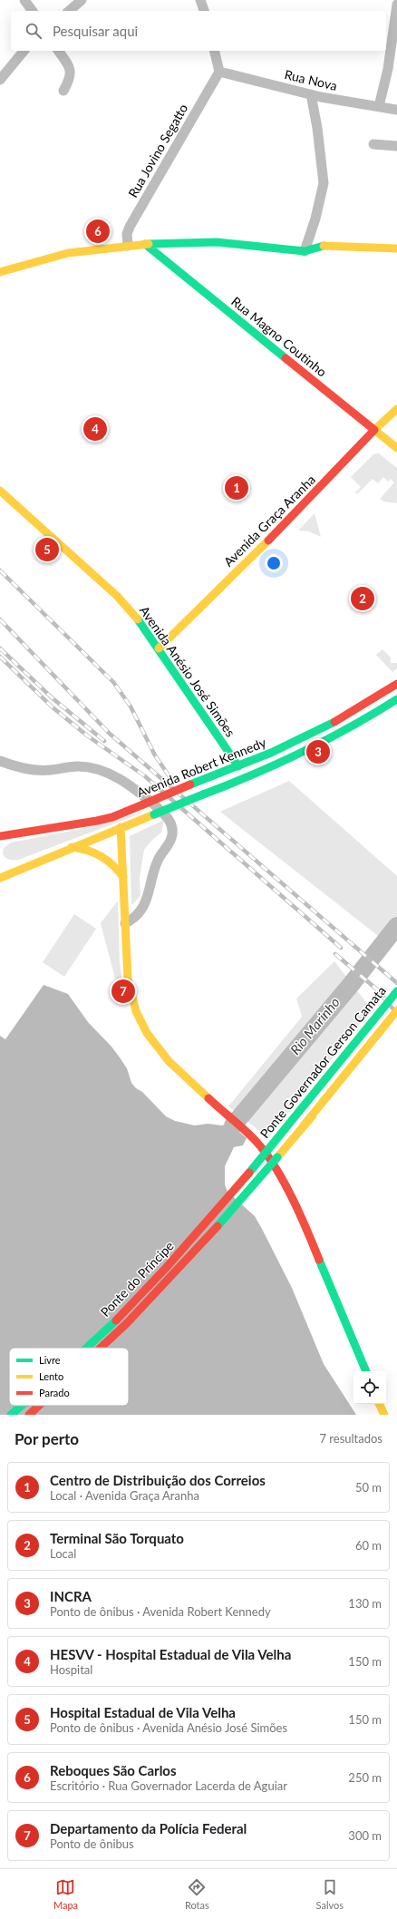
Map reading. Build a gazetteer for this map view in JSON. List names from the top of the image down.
{
  "streets": {
    "main road": [
      "Rua Magno Coutinho",
      "Avenida Graça Aranha",
      "Avenida Anésio José Simões",
      "Avenida Robert Kennedy",
      "Ponte Governador Gerson Camata",
      "Ponte do Príncipe"
    ],
    "street": ["Rua Nova", "Rua Jovino Segatto"]
  },
  "crossings": [
    ["Rua Nova", "Rua Jovino Segatto"],
    ["Rua Magno Coutinho", "Avenida Graça Aranha"],
    ["Avenida Graça Aranha", "Avenida Anésio José Simões"],
    ["Avenida Anésio José Simões", "Avenida Robert Kennedy"],
    ["Ponte Governador Gerson Camata", "Ponte do Príncipe"]
  ],
  "water": ["Rio Marinho"],
  "legend": ["Livre", "Lento", "Parado"],
  "page": {
    "search": "Pesquisar aqui",
    "pins": [
      "6",
      "4",
      "1",
      "5",
      "2",
      "3",
      "7"
    ],
    "heading": ["Por perto", "7 resultados"],
    "list": [
      {
        "mark": "1",
        "name": "Centro de Distribuição dos Correios",
        "note": "Local · Avenida Graça Aranha",
        "value": "50 m"
      },
      {
        "mark": "2",
        "name": "Terminal São Torquato",
        "note": "Local",
        "value": "60 m"
      },
      {
        "mark": "3",
        "name": "INCRA",
        "note": "Ponto de ônibus · Avenida Robert Kennedy",
        "value": "130 m"
      },
      {
        "mark": "4",
        "name": "HESVV - Hospital Estadual de Vila Velha",
        "note": "Hospital",
        "value": "150 m"
      },
      {
        "mark": "5",
        "name": "Hospital Estadual de Vila Velha",
        "note": "Ponto de ônibus · Avenida Anésio José Simões",
        "value": "150 m"
      },
      {
        "mark": "6",
        "name": "Reboques São Carlos",
        "note": "Escritório · Rua Governador Lacerda de Aguiar",
        "value": "250 m"
      },
      {
        "mark": "7",
        "name": "Departamento da Polícia Federal",
        "note": "Ponto de ônibus",
        "value": "300 m"
      }
    ],
    "nav": ["Mapa", "Rotas", "Salvos"]
  }
}
